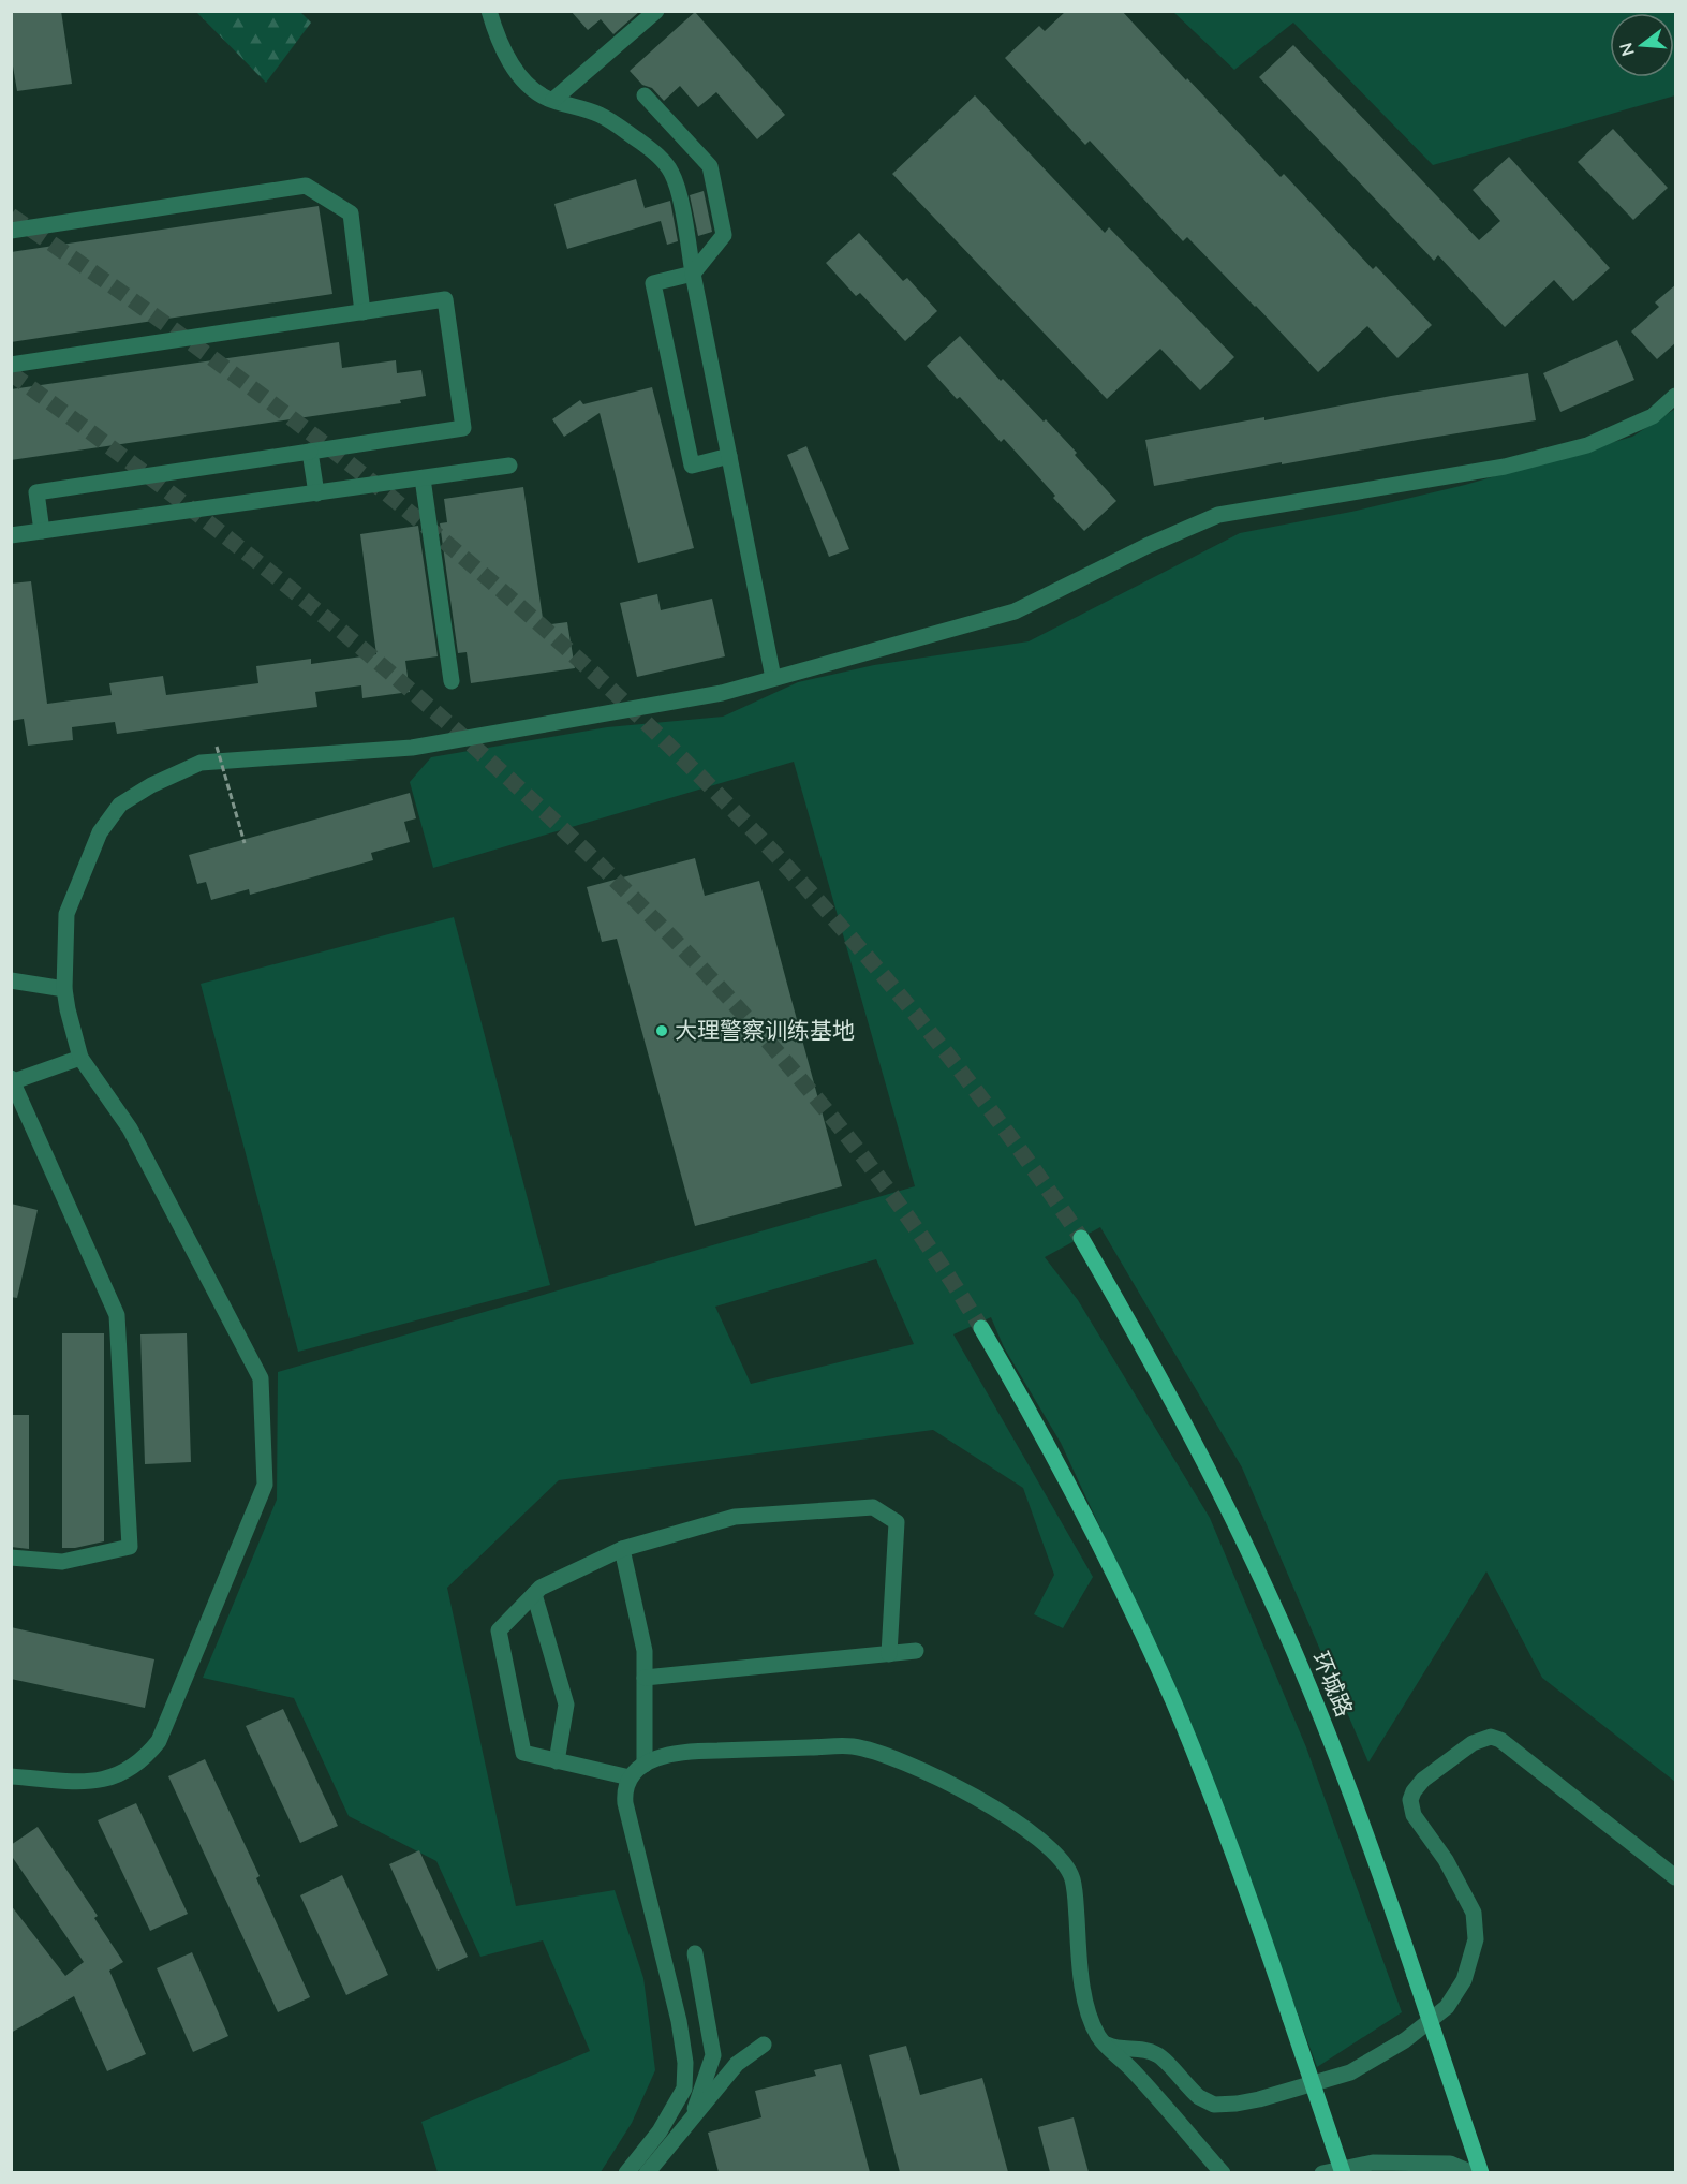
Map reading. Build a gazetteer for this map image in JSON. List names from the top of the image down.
{
  "streets": {
    "main road": ["环城路"]
  },
  "places": ["大理警察训练基地"],
  "north": "left"
}
